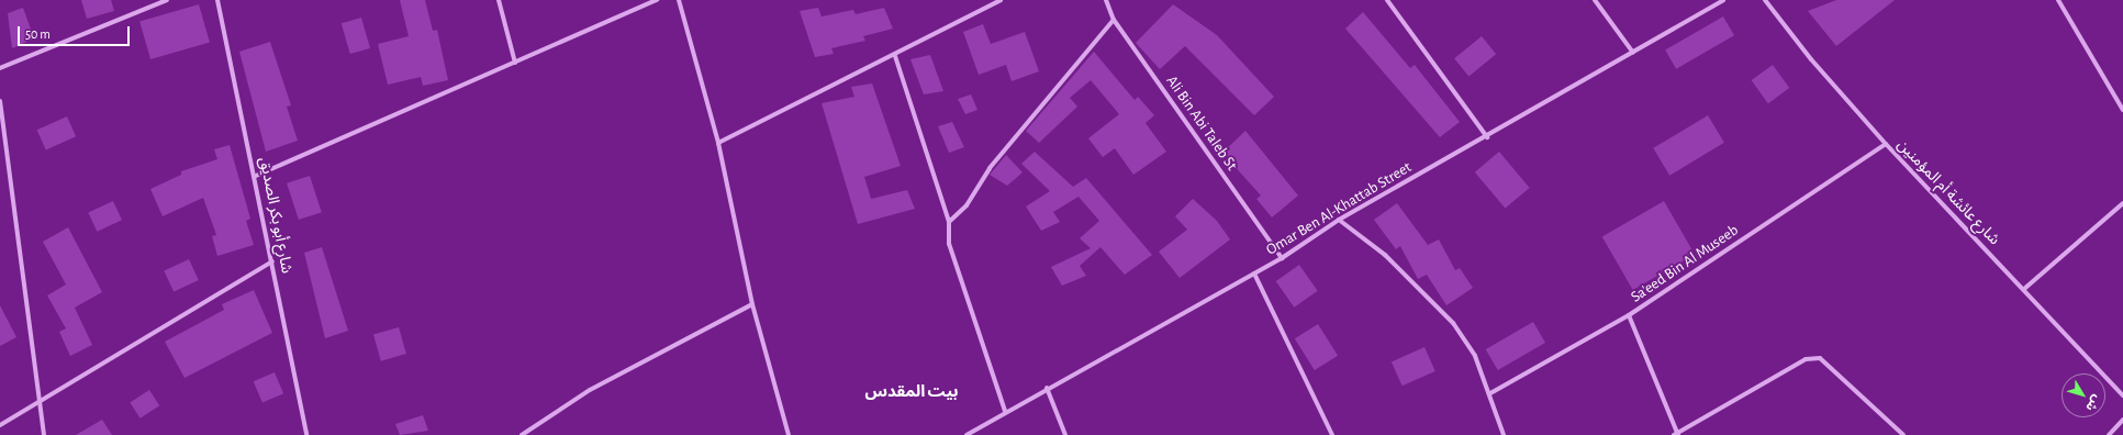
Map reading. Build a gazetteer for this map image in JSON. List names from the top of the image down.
{
  "streets": {
    "street": [
      "Ali Bin Abi Taleb St",
      "شارع عائشة أم المؤمنين",
      "Omar Ben Al-Khattab Street",
      "شارع أبو بكر الصديق",
      "Sa'eed Bin Al Museeb"
    ]
  },
  "crossings": [
    ["Ali Bin Abi Taleb St", "Omar Ben Al-Khattab Street"],
    ["شارع عائشة أم المؤمنين", "Sa'eed Bin Al Museeb"]
  ],
  "districts": ["بيت المقدس"],
  "scale_bar": "50 m",
  "north": "bottom right"
}
